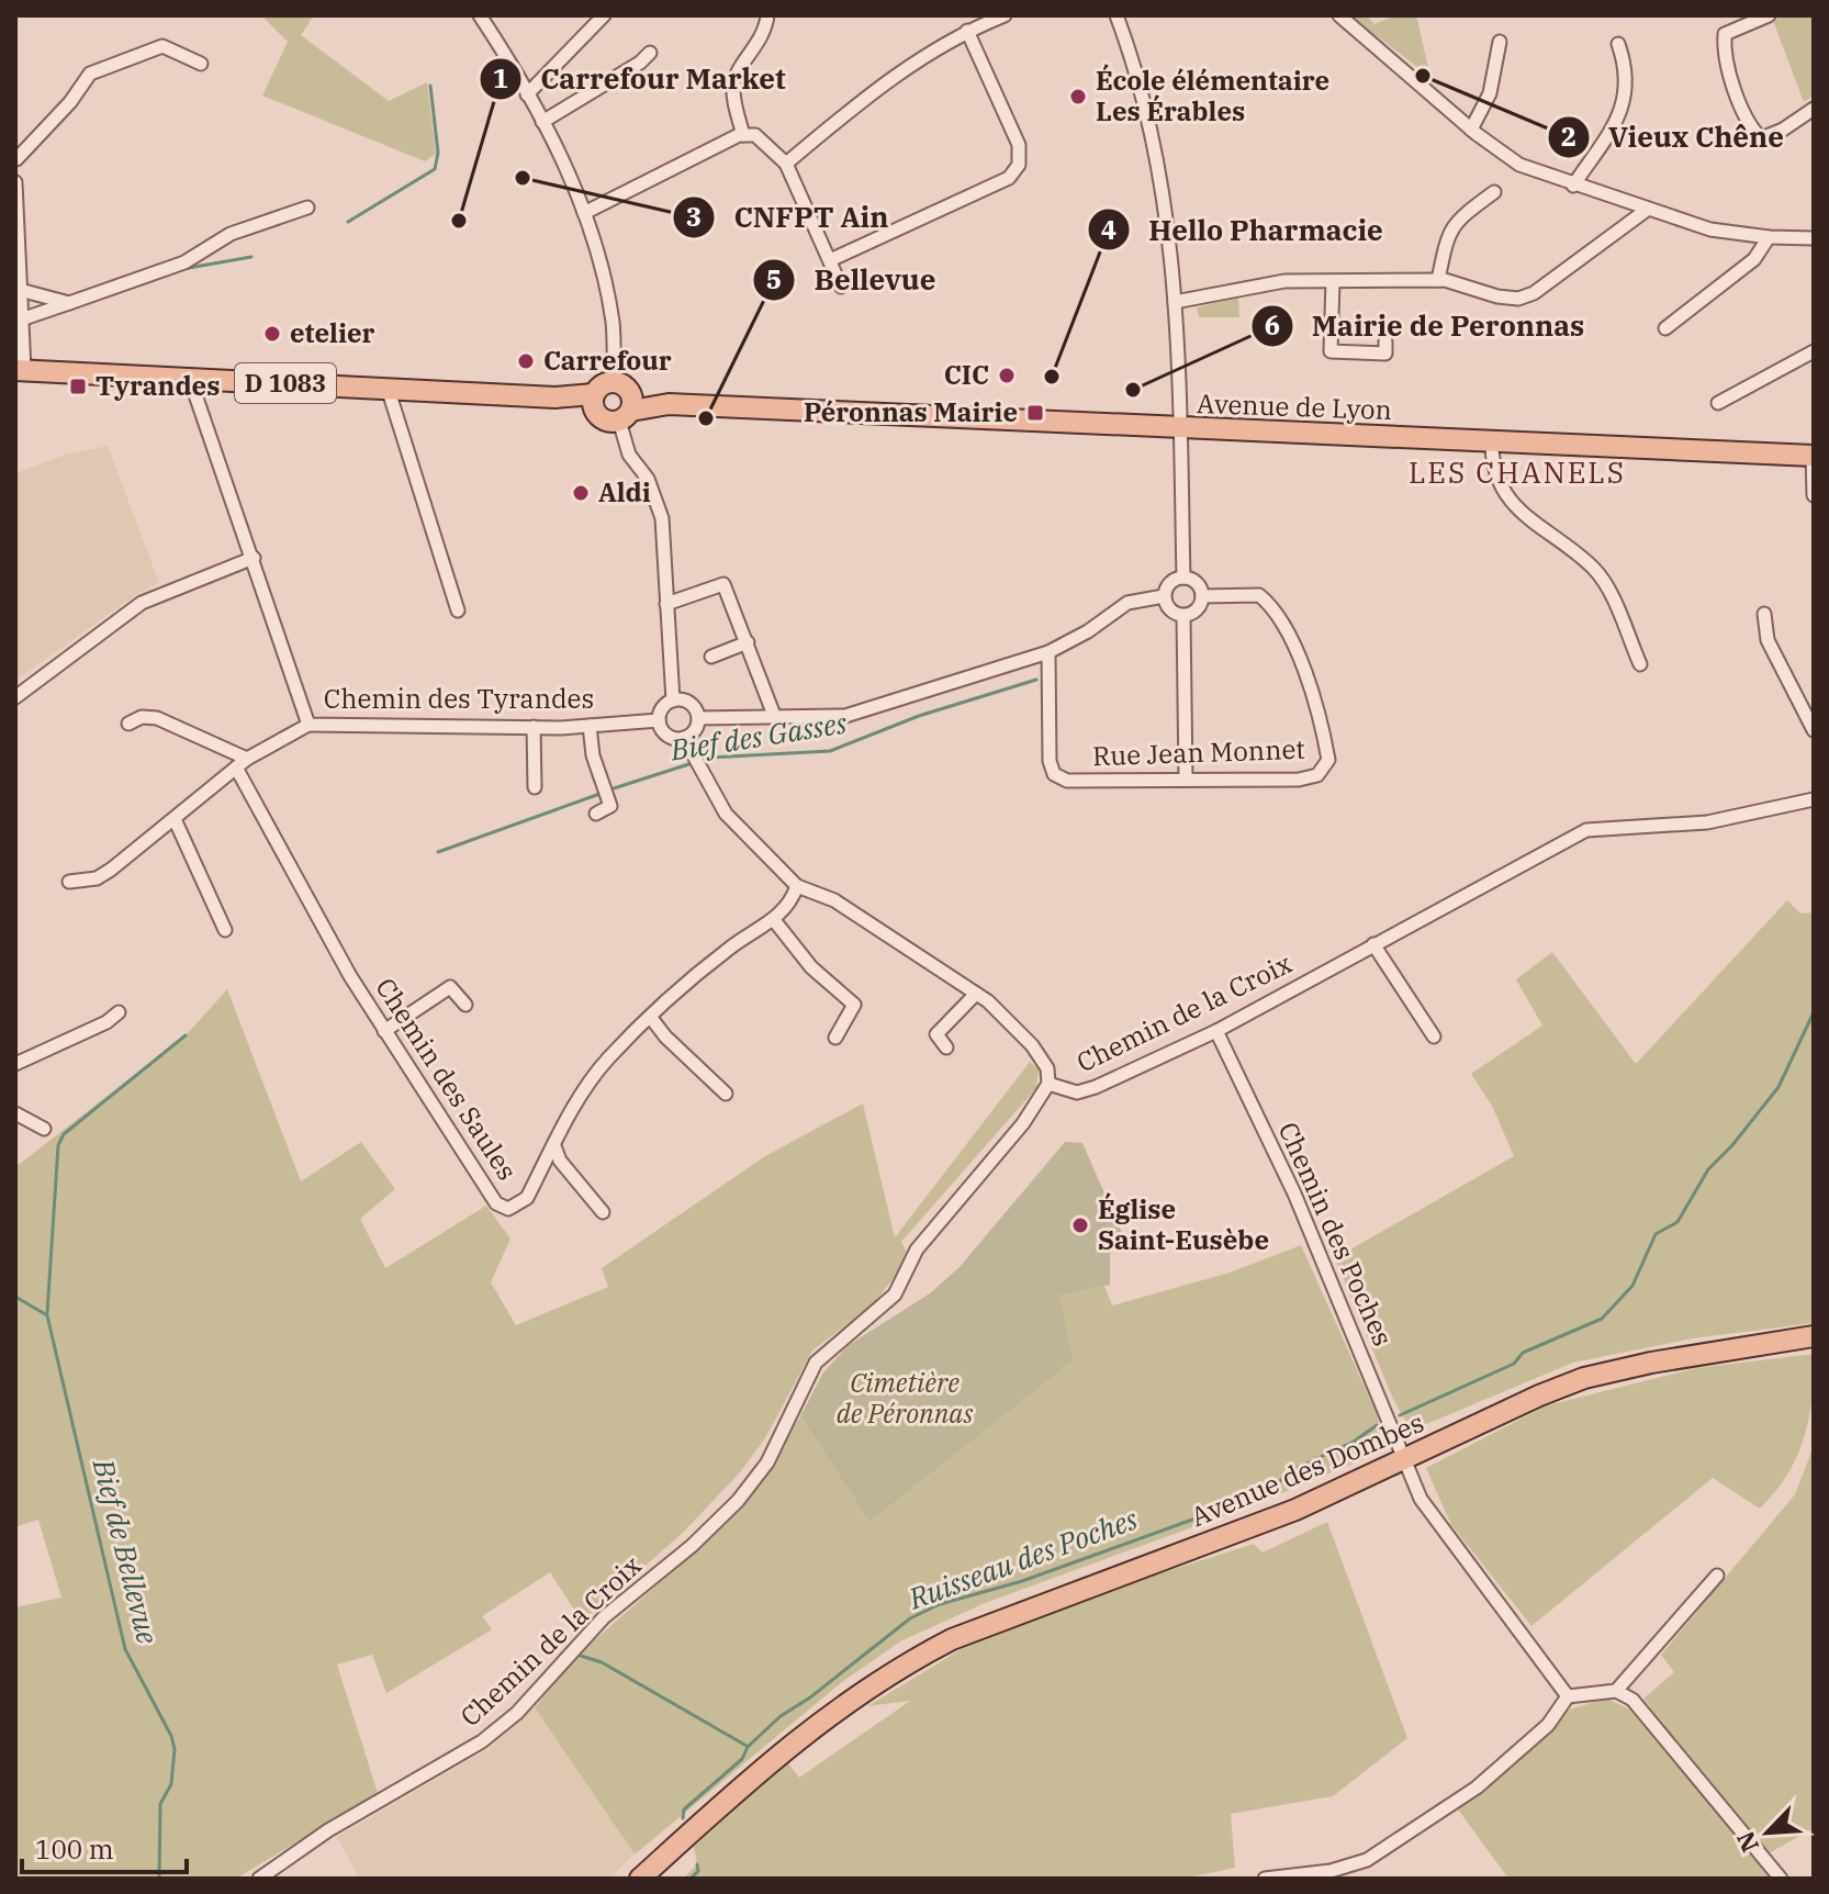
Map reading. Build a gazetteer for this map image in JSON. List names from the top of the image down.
{
  "streets": {
    "main road": ["D 1083", "Avenue de Lyon", "Avenue des Dombes"],
    "street": [
      "Chemin des Tyrandes",
      "Rue Jean Monnet",
      "Chemin de la Croix",
      "Chemin des Saules",
      "Chemin des Poches"
    ]
  },
  "crossings": [
    ["D 1083", "Avenue de Lyon"],
    ["D 1083", "Chemin des Tyrandes"],
    ["Chemin de la Croix", "Chemin des Poches"],
    ["Chemin des Poches", "Avenue des Dombes"]
  ],
  "districts": ["LES CHANELS"],
  "water": ["Bief des Gasses", "Bief de Bellevue", "Ruisseau des Poches"],
  "parks": ["Cimetière de Péronnas"],
  "places": {
    "other": [
      "Vieux Chêne",
      "École élémentaire Les Érables",
      "CNFPT Ain",
      "Carrefour Market",
      "etelier",
      "Carrefour",
      "CIC",
      "Hello Pharmacie",
      "Mairie de Peronnas",
      "Bellevue",
      "Aldi",
      "Église Saint-Eusèbe"
    ],
    "transit": ["Tyrandes", "Péronnas Mairie"]
  },
  "scale_bar": "100 m",
  "north": "bottom left"
}
